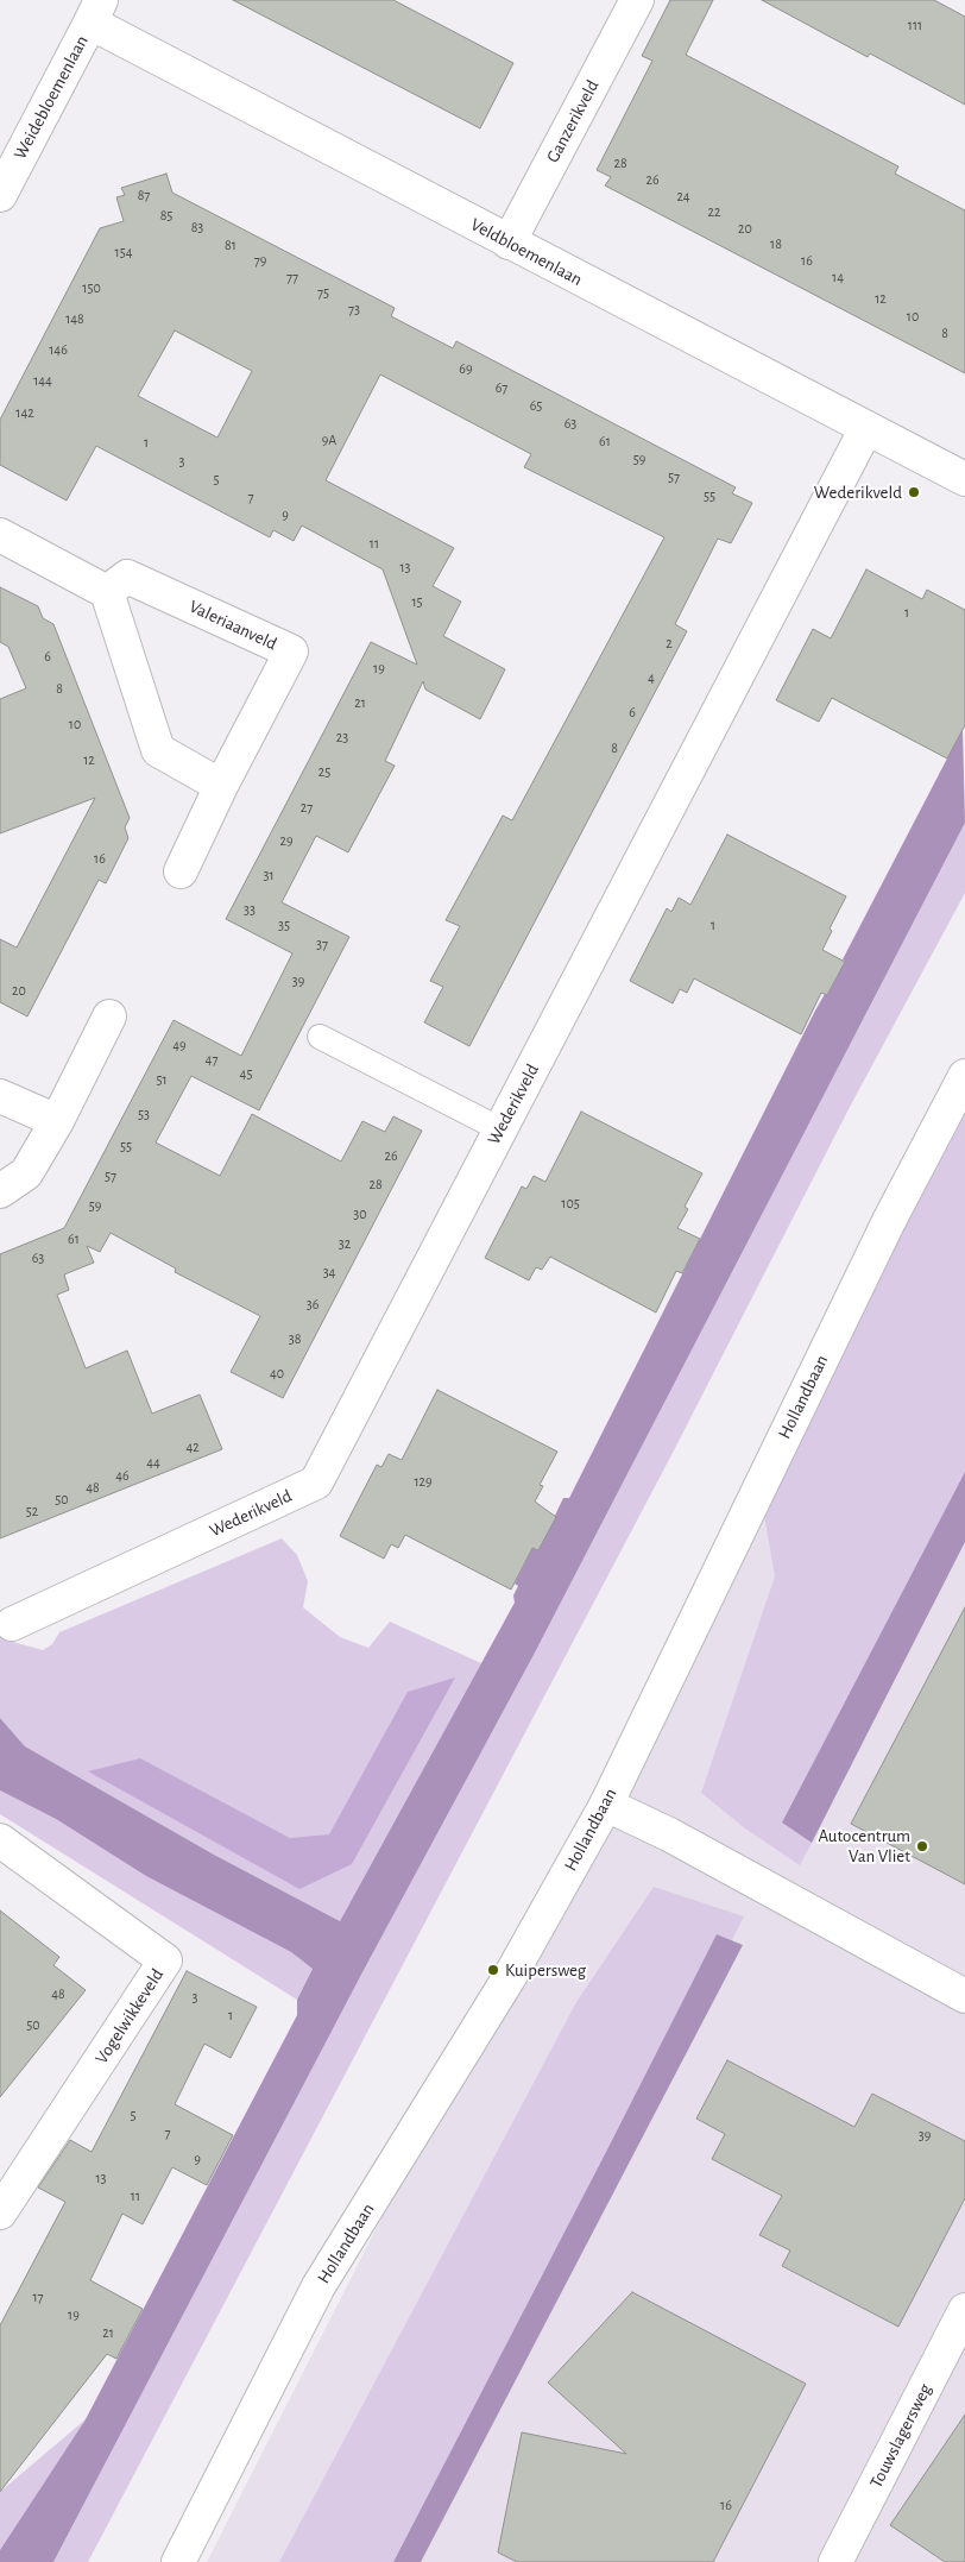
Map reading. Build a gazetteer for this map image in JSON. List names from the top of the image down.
{
  "streets": {
    "street": [
      "Weidebloemenlaan",
      "Ganzerikveld",
      "Veldbloemenlaan",
      "Valeriaanveld",
      "Wederikveld",
      "Hollandbaan",
      "Vogelwikkeveld",
      "Touwslagersweg"
    ]
  },
  "crossings": [
    ["Weidebloemenlaan", "Veldbloemenlaan"],
    ["Ganzerikveld", "Veldbloemenlaan"],
    ["Veldbloemenlaan", "Wederikveld"]
  ],
  "places": ["Wederikveld", "Autocentrum Van Vliet", "Kuipersweg"],
  "house_numbers": [
    "111",
    "28",
    "26",
    "87",
    "24",
    "22",
    "85",
    "83",
    "20",
    "18",
    "81",
    "154",
    "79",
    "16",
    "77",
    "14",
    "150",
    "75",
    "12",
    "73",
    "10",
    "148",
    "8",
    "146",
    "69",
    "144",
    "67",
    "65",
    "142",
    "63",
    "9A",
    "61",
    "1",
    "59",
    "3",
    "57",
    "5",
    "55",
    "7",
    "9",
    "11",
    "13",
    "15",
    "1",
    "2",
    "6",
    "19",
    "4",
    "8",
    "21",
    "6",
    "10",
    "23",
    "8",
    "12",
    "25",
    "27",
    "29",
    "16",
    "31",
    "33",
    "35",
    "1",
    "37",
    "39",
    "20",
    "49",
    "47",
    "45",
    "51",
    "53",
    "55",
    "26",
    "57",
    "28",
    "105",
    "59",
    "30",
    "61",
    "32",
    "63",
    "34",
    "36",
    "38",
    "40",
    "42",
    "44",
    "46",
    "129",
    "48",
    "50",
    "52",
    "48",
    "3",
    "1",
    "50",
    "5",
    "7",
    "39",
    "9",
    "13",
    "11",
    "17",
    "19",
    "21",
    "16"
  ]
}
